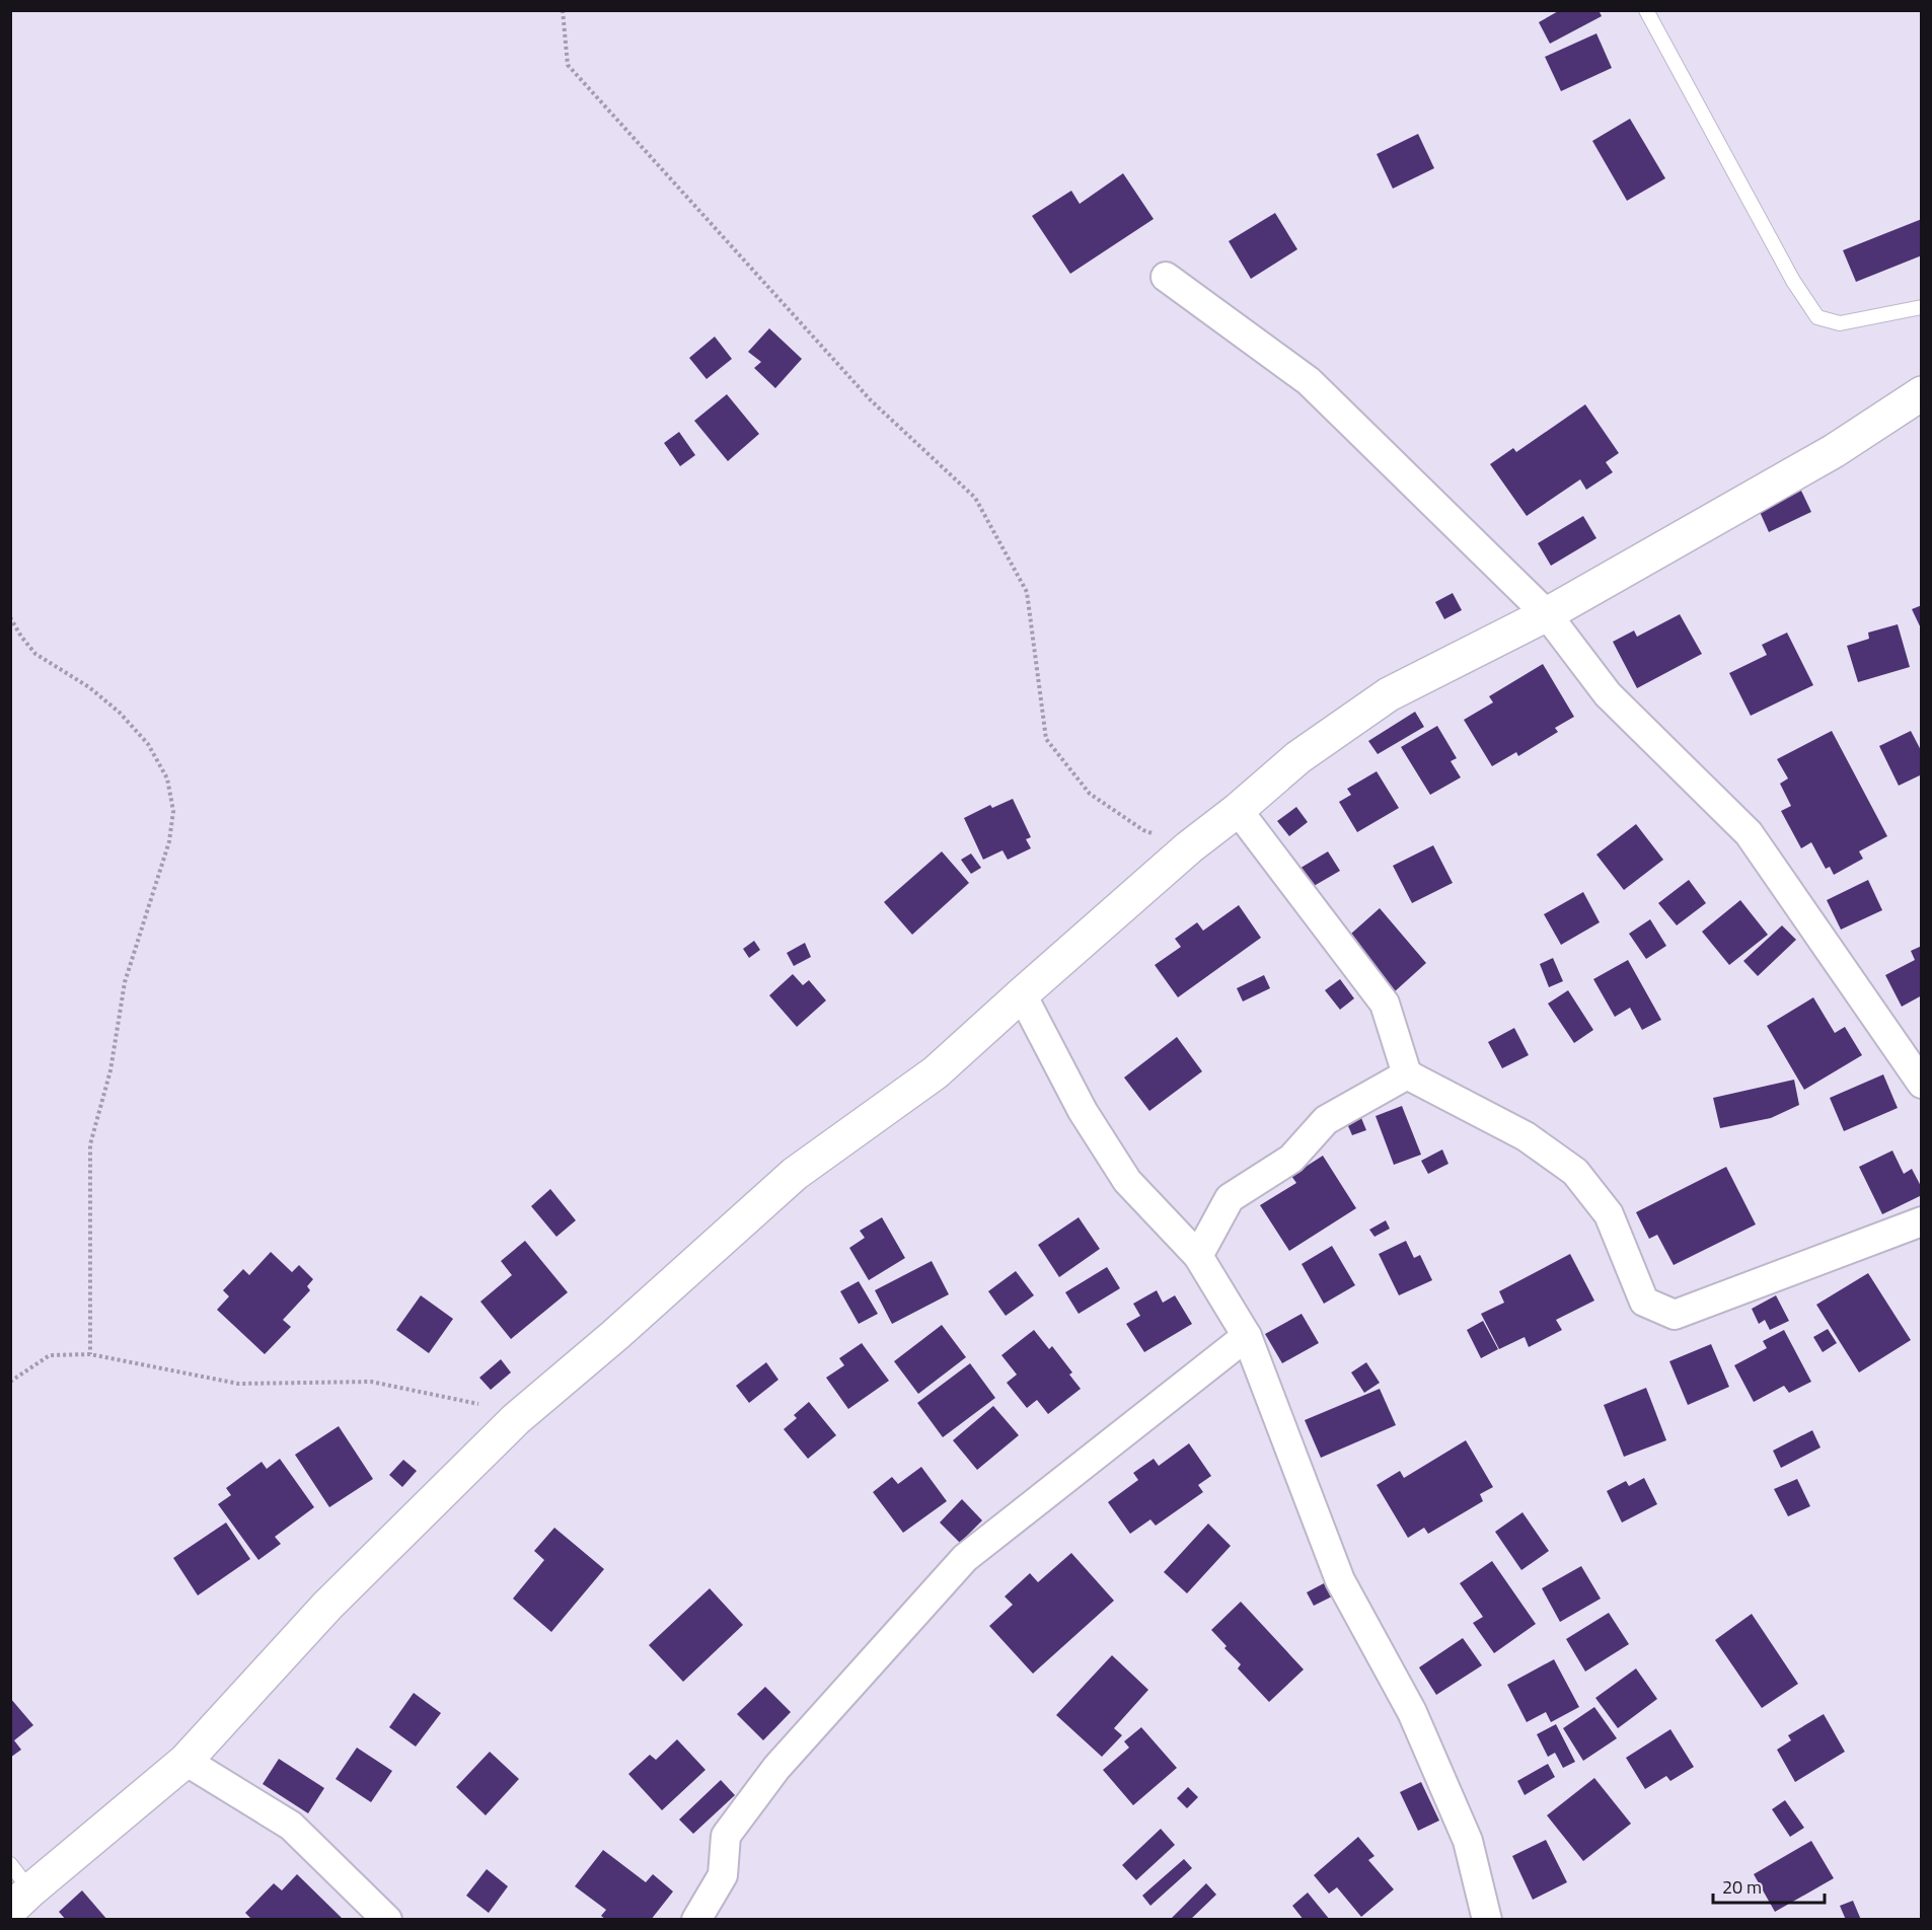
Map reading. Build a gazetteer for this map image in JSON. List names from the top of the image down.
{
  "scale_bar": "20 m"
}
